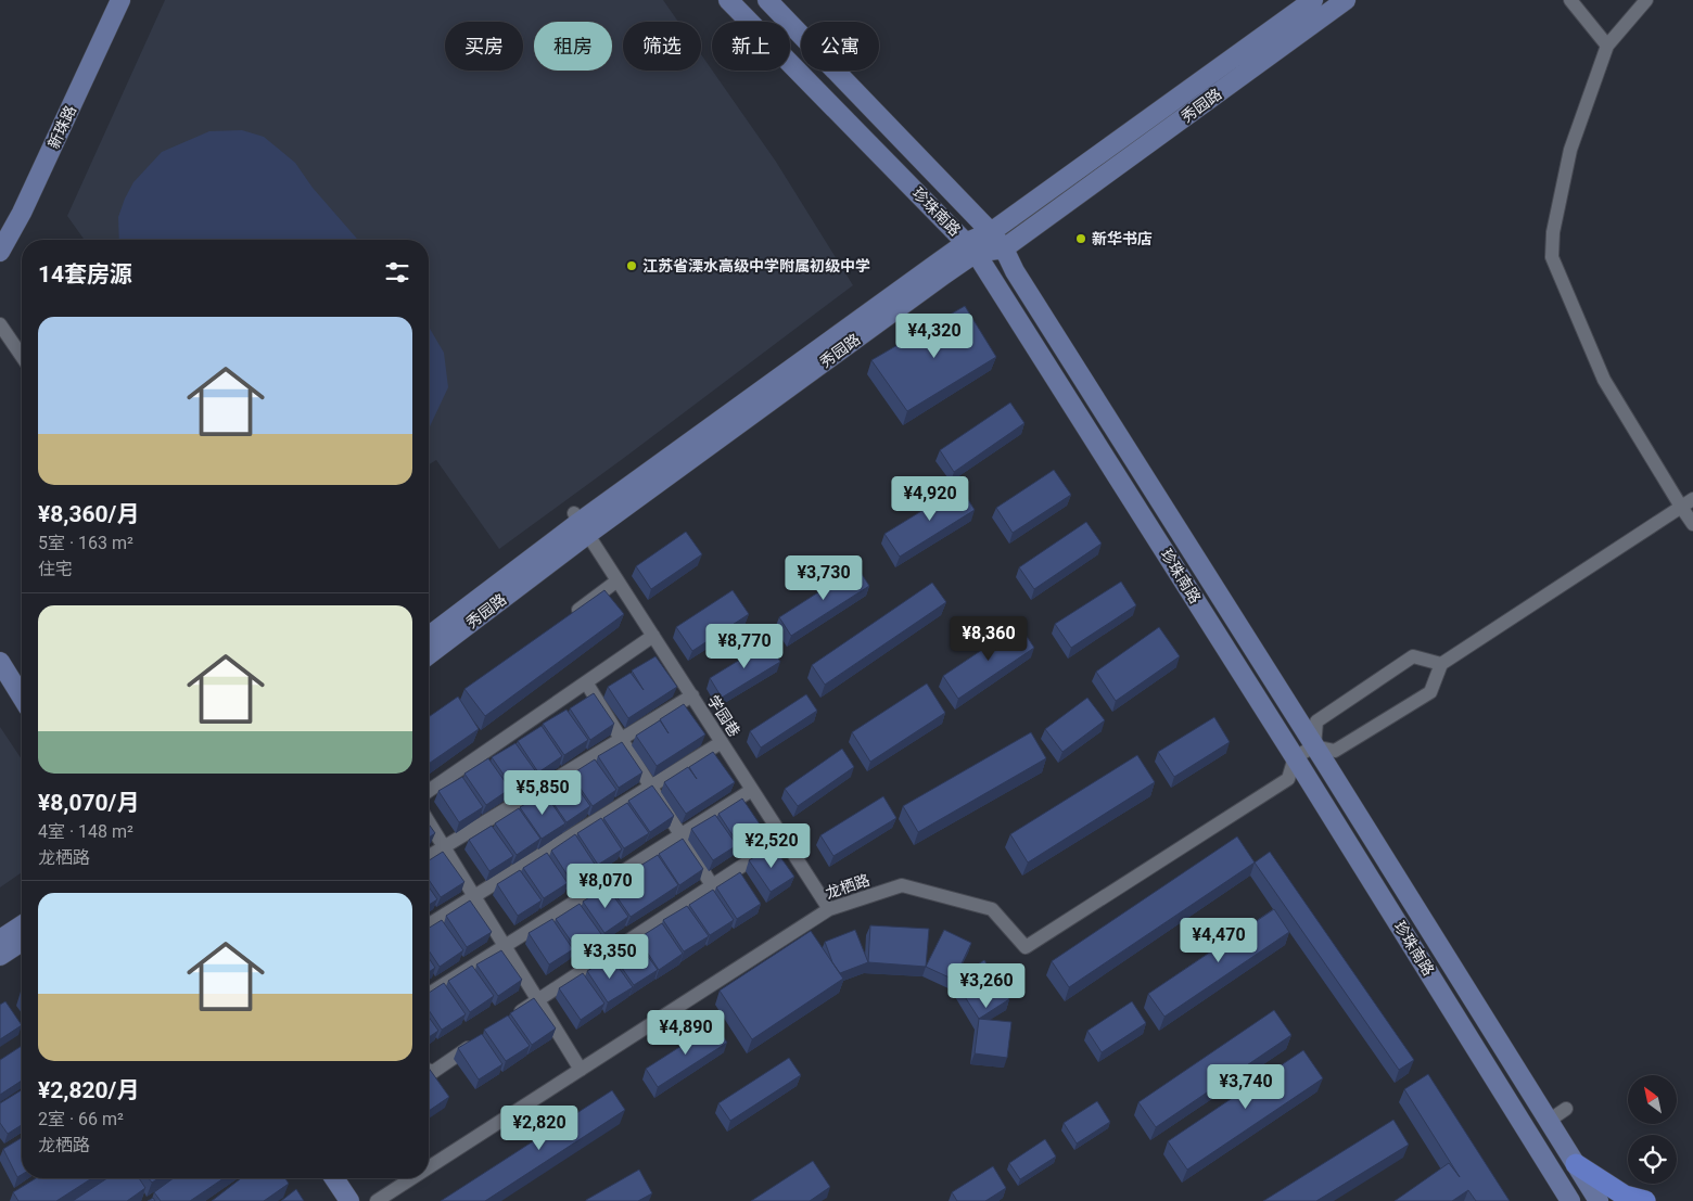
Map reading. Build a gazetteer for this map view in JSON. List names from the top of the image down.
{
  "streets": {
    "main road": ["秀园路", "新珠路", "珍珠南路"],
    "street": ["学园巷", "龙栖路"]
  },
  "crossings": [
    ["秀园路", "珍珠南路"],
    ["秀园路", "学园巷"],
    ["珍珠南路", "龙栖路"],
    ["学园巷", "龙栖路"]
  ],
  "places": ["新华书店", "江苏省溧水高级中学附属初级中学"],
  "north": "top left",
  "page": {
    "chip": [
      "买房",
      "租房",
      "筛选",
      "新上",
      "公寓"
    ],
    "heading": "14套房源",
    "list": [
      {
        "name": "¥8,360/月",
        "note": "5室 · 163 m² · 住宅"
      },
      {
        "name": "¥8,070/月",
        "note": "4室 · 148 m² · 龙栖路"
      },
      {
        "name": "¥2,820/月",
        "note": "2室 · 66 m² · 龙栖路"
      }
    ],
    "price": [
      "¥4,320",
      "¥4,920",
      "¥3,730",
      "¥8,360",
      "¥8,770",
      "¥5,850",
      "¥2,520",
      "¥8,070",
      "¥4,470",
      "¥3,350",
      "¥3,260",
      "¥4,890",
      "¥3,740",
      "¥2,820"
    ]
  }
}
